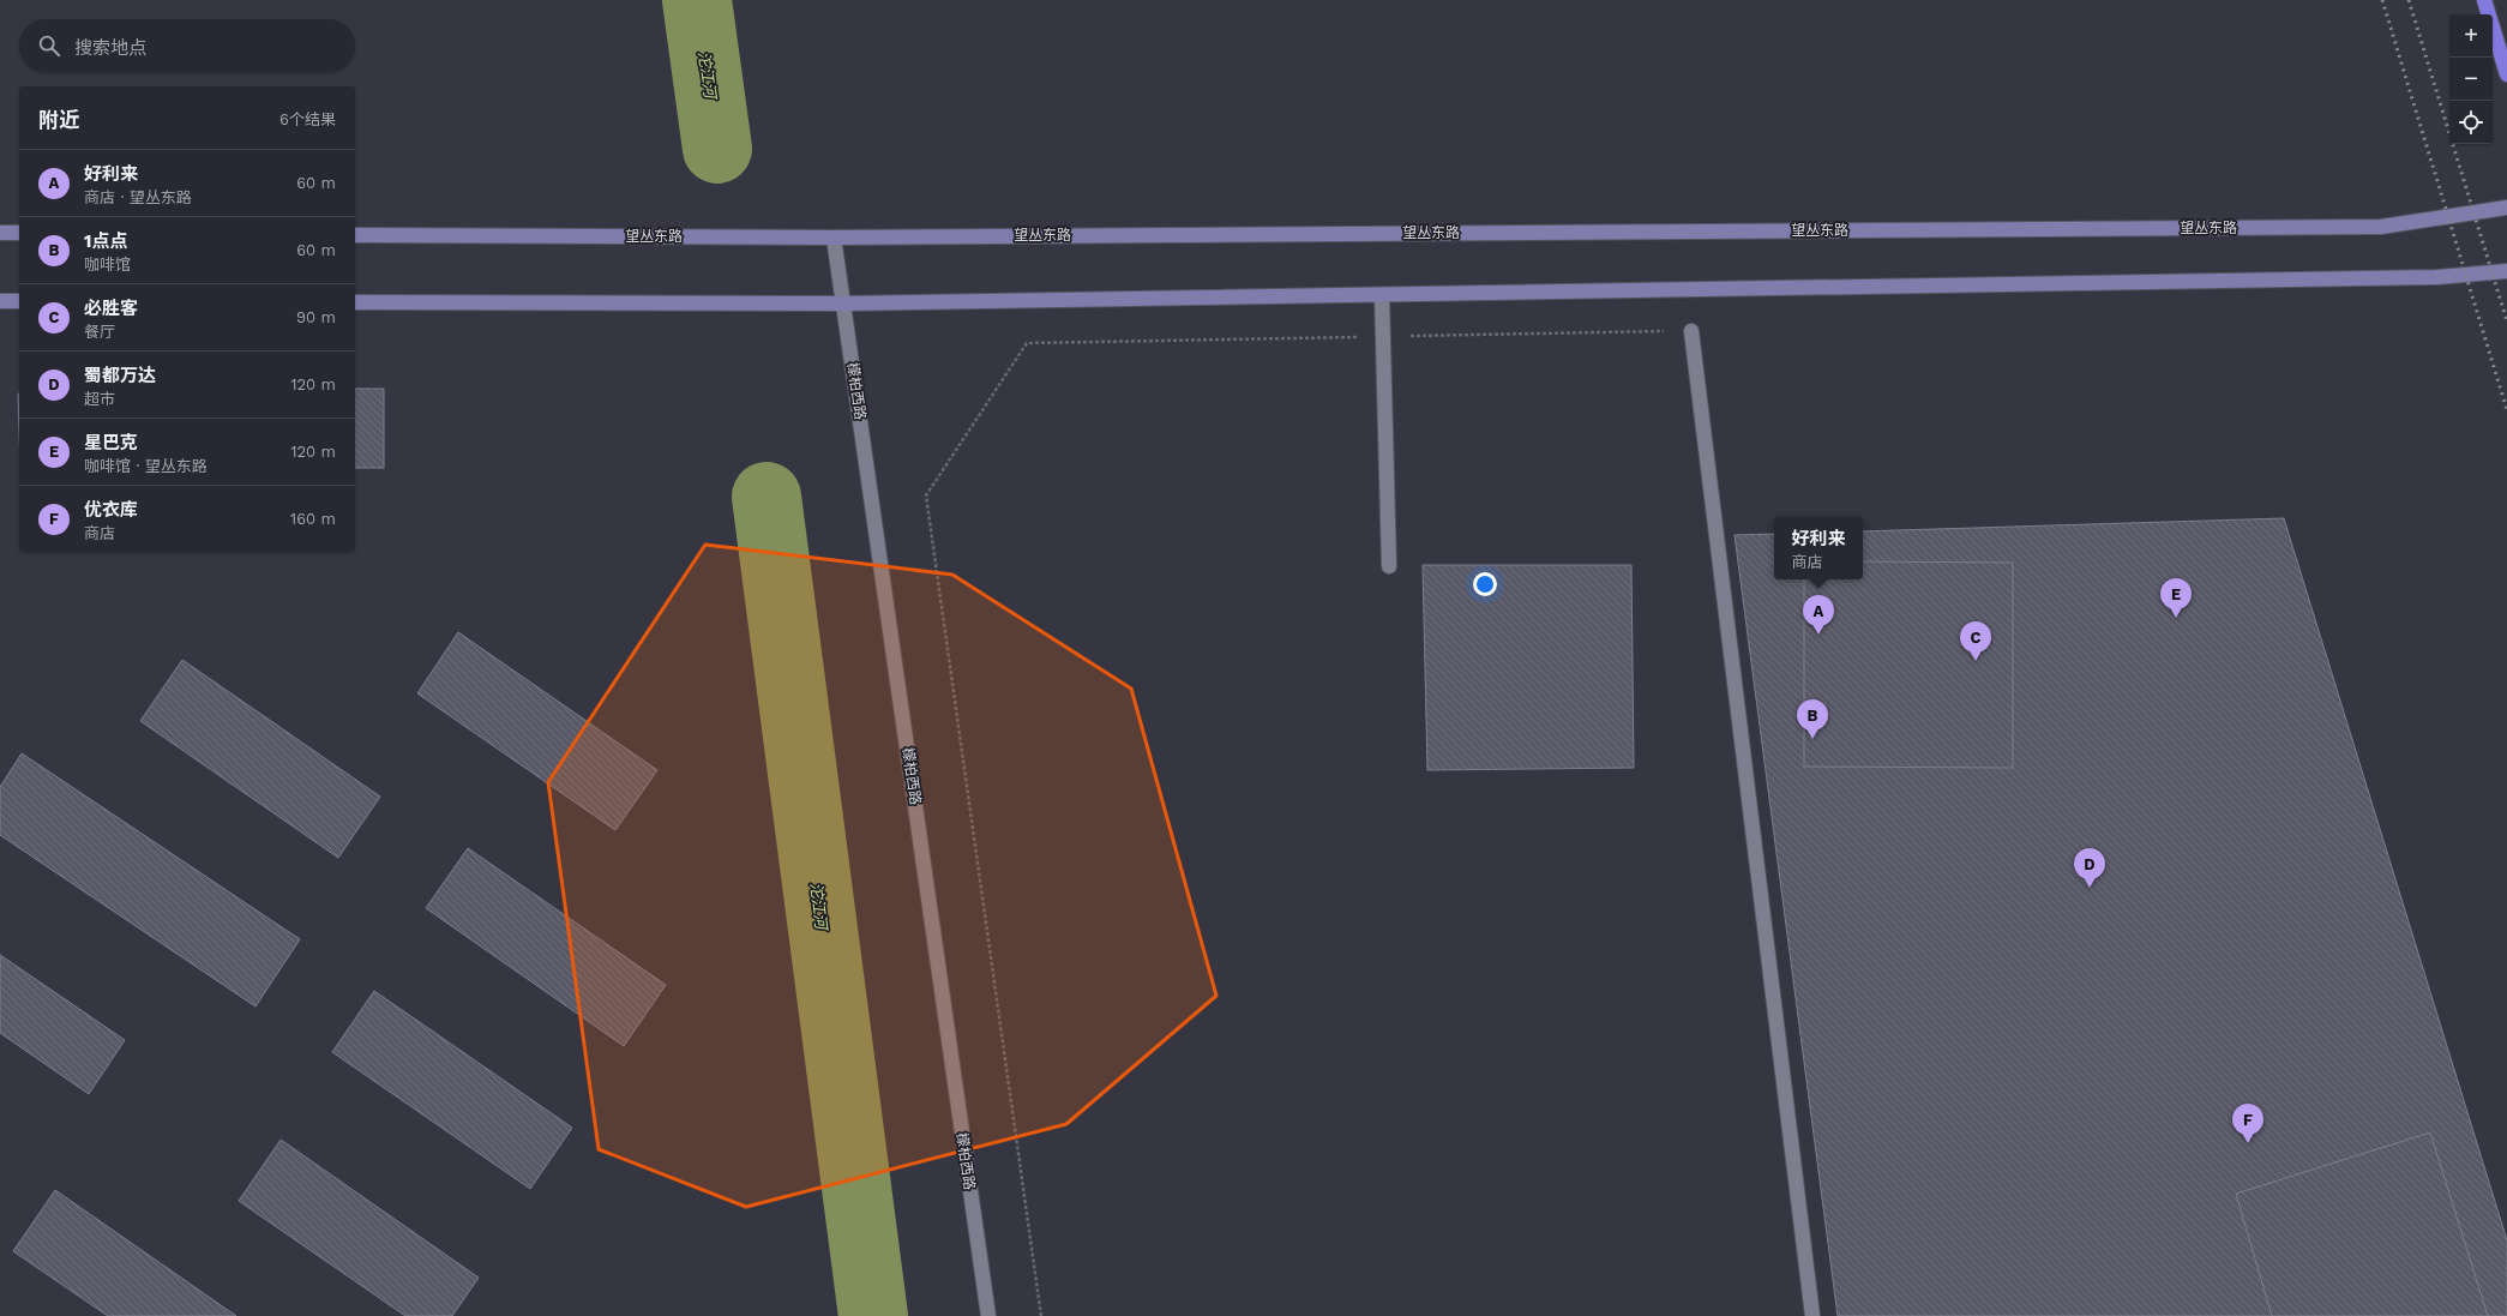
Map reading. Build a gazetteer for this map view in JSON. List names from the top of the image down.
{
  "streets": {
    "main road": ["望丛东路"],
    "street": ["檬柏西路"]
  },
  "crossings": [
    ["望丛东路", "檬柏西路"]
  ],
  "water": ["沱江河"],
  "page": {
    "map_buttons": ["+", "−"],
    "search": "搜索地点",
    "heading": ["附近", "6个结果"],
    "list": [
      {
        "mark": "A",
        "name": "好利来",
        "note": "商店 · 望丛东路",
        "value": "60 m"
      },
      {
        "mark": "B",
        "name": "1点点",
        "note": "咖啡馆",
        "value": "60 m"
      },
      {
        "mark": "C",
        "name": "必胜客",
        "note": "餐厅",
        "value": "90 m"
      },
      {
        "mark": "D",
        "name": "蜀都万达",
        "note": "超市",
        "value": "120 m"
      },
      {
        "mark": "E",
        "name": "星巴克",
        "note": "咖啡馆 · 望丛东路",
        "value": "120 m"
      },
      {
        "mark": "F",
        "name": "优衣库",
        "note": "商店",
        "value": "160 m"
      }
    ],
    "popup": ["好利来", "商店"],
    "pins": [
      "E",
      "A",
      "C",
      "B",
      "D",
      "F"
    ]
  }
}
